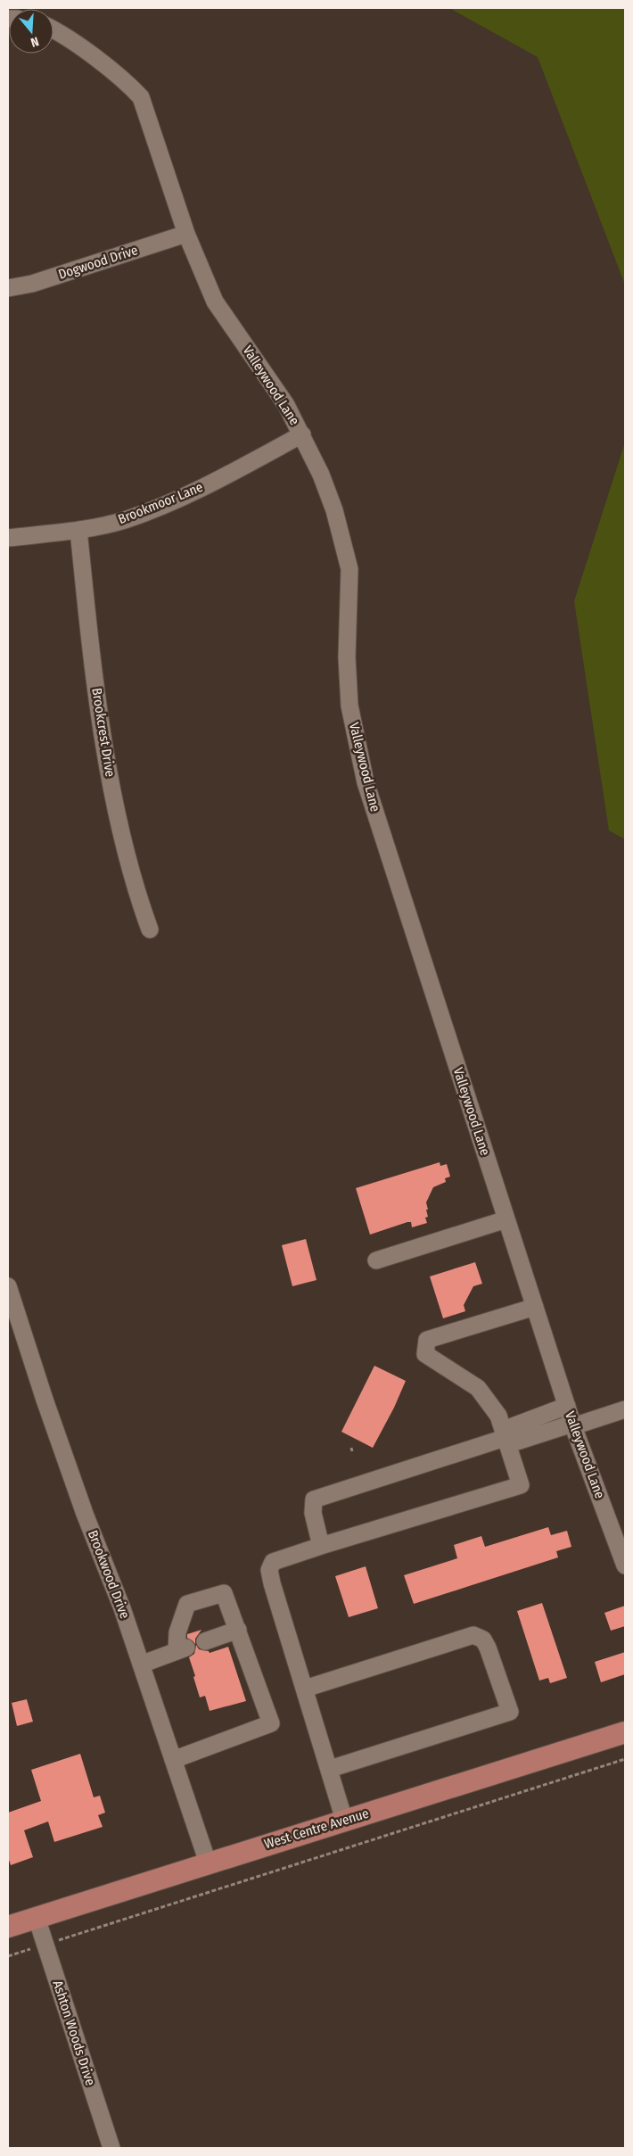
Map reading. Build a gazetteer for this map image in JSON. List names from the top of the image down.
{
  "streets": {
    "main road": ["West Centre Avenue"],
    "street": [
      "Dogwood Drive",
      "Valleywood Lane",
      "Brookmoor Lane",
      "Brookcrest Drive",
      "Brookwood Drive",
      "Ashton Woods Drive"
    ]
  },
  "crossings": [
    ["Dogwood Drive", "Valleywood Lane"],
    ["Valleywood Lane", "Brookmoor Lane"],
    ["Brookmoor Lane", "Brookcrest Drive"],
    ["Brookwood Drive", "West Centre Avenue"],
    ["West Centre Avenue", "Ashton Woods Drive"]
  ],
  "north": "bottom"
}
